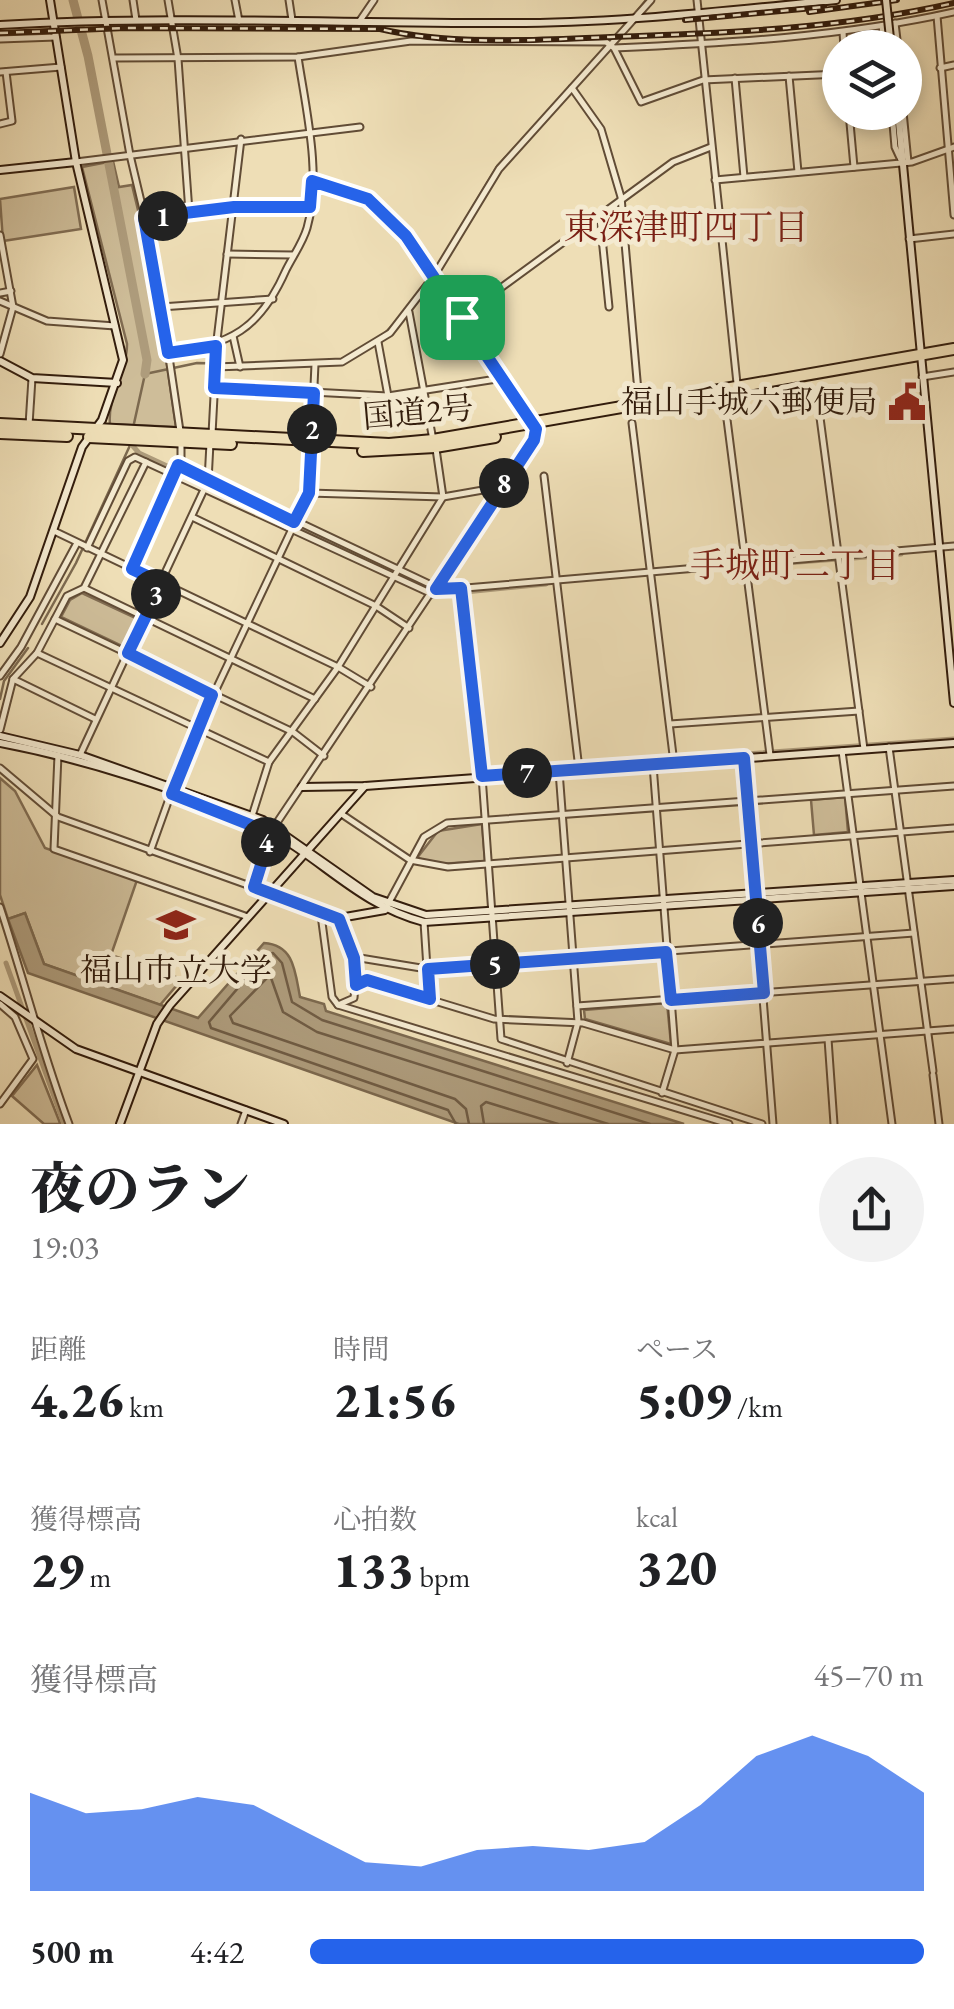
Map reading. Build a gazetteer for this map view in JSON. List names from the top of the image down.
{
  "streets": {
    "highway": ["国道2号"]
  },
  "districts": ["東深津町四丁目", "手城町二丁目"],
  "places": {
    "public building": ["福山手城六郵便局"],
    "school or university": ["福山市立大学"]
  },
  "page": {
    "pins": [
      "1",
      "2",
      "8",
      "3",
      "7",
      "4",
      "6",
      "5"
    ],
    "heading": ["夜のラン", "19:03"],
    "stats": [
      ["距離", "4.26 km"],
      ["時間", "21:56"],
      ["ペース", "5:09 /km"],
      ["獲得標高", "29 m"],
      ["心拍数", "133 bpm"],
      ["kcal", "320"]
    ],
    "chart": ["獲得標高", "45–70 m"],
    "list": [
      {
        "name": "500 m",
        "note": "4:42"
      }
    ]
  }
}
